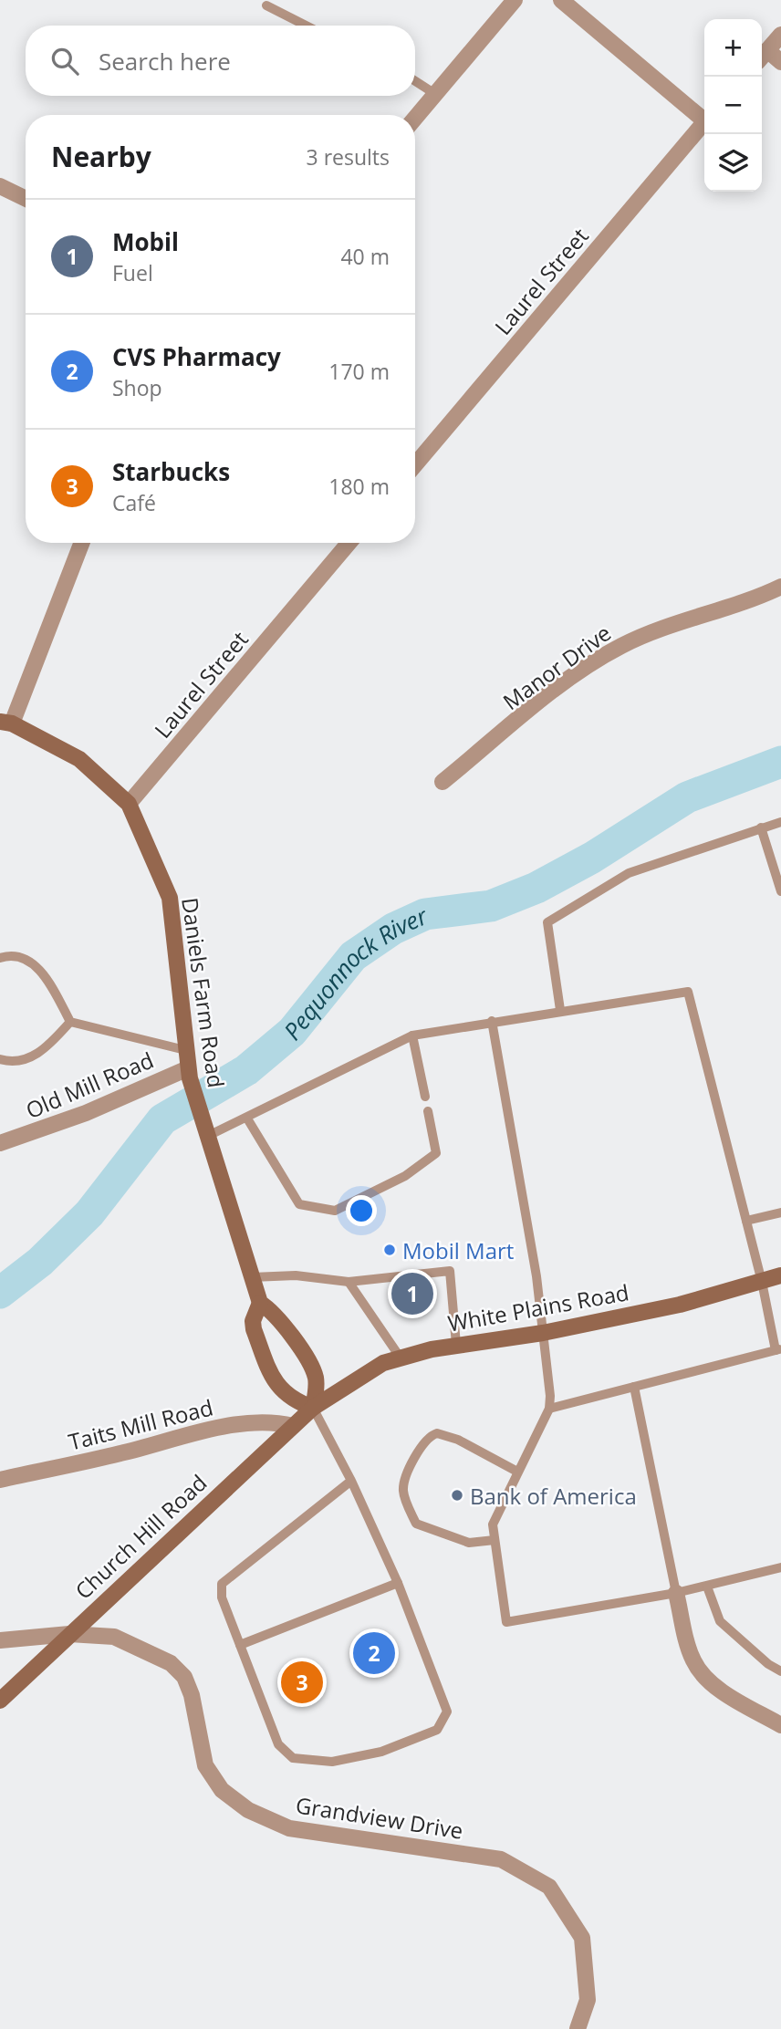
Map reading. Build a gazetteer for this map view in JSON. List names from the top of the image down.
{
  "streets": {
    "main road": ["Daniels Farm Road", "White Plains Road", "Church Hill Road"],
    "street": [
      "Laurel Street",
      "Manor Drive",
      "Old Mill Road",
      "Taits Mill Road",
      "Grandview Drive"
    ]
  },
  "crossings": [
    ["Laurel Street", "Daniels Farm Road"],
    ["Daniels Farm Road", "Old Mill Road"],
    ["Daniels Farm Road", "White Plains Road"],
    ["Daniels Farm Road", "Church Hill Road"],
    ["White Plains Road", "Church Hill Road"],
    ["Taits Mill Road", "Church Hill Road"],
    ["Church Hill Road", "Grandview Drive"]
  ],
  "water": ["Pequonnock River"],
  "places": ["Mobil Mart", "Bank of America"],
  "page": {
    "map_buttons": ["+", "−"],
    "search": "Search here",
    "heading": ["Nearby", "3 results"],
    "list": [
      {
        "mark": "1",
        "name": "Mobil",
        "note": "Fuel",
        "value": "40 m"
      },
      {
        "mark": "2",
        "name": "CVS Pharmacy",
        "note": "Shop",
        "value": "170 m"
      },
      {
        "mark": "3",
        "name": "Starbucks",
        "note": "Café",
        "value": "180 m"
      }
    ],
    "pins": ["1", "2", "3"]
  }
}
